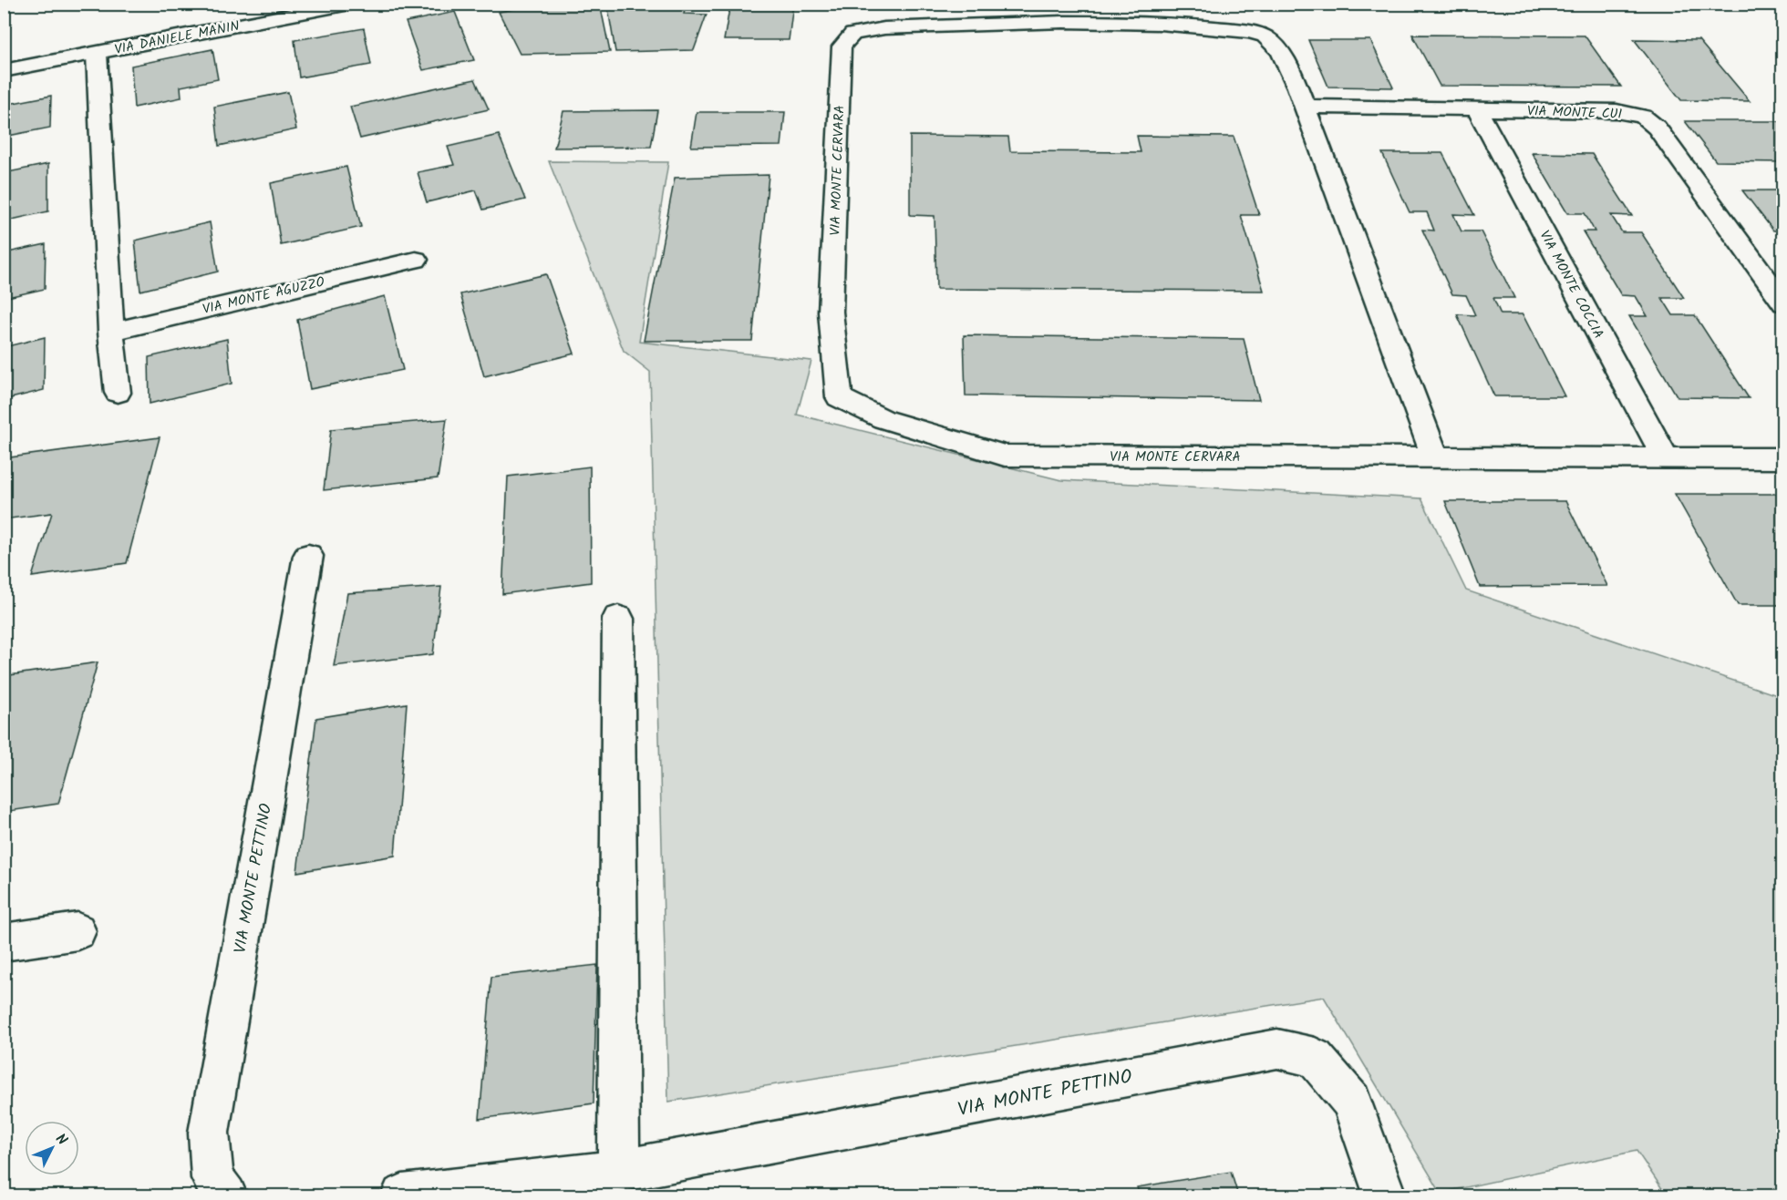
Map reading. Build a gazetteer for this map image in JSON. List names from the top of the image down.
{
  "streets": {
    "street": [
      "VIA DANIELE MANIN",
      "VIA MONTE CUI",
      "VIA MONTE CERVARA",
      "VIA MONTE COCCIA",
      "VIA MONTE AGUZZO",
      "VIA MONTE PETTINO"
    ]
  },
  "crossings": [
    ["VIA MONTE CUI", "VIA MONTE CERVARA"],
    ["VIA MONTE CUI", "VIA MONTE COCCIA"]
  ],
  "north": "top right"
}
